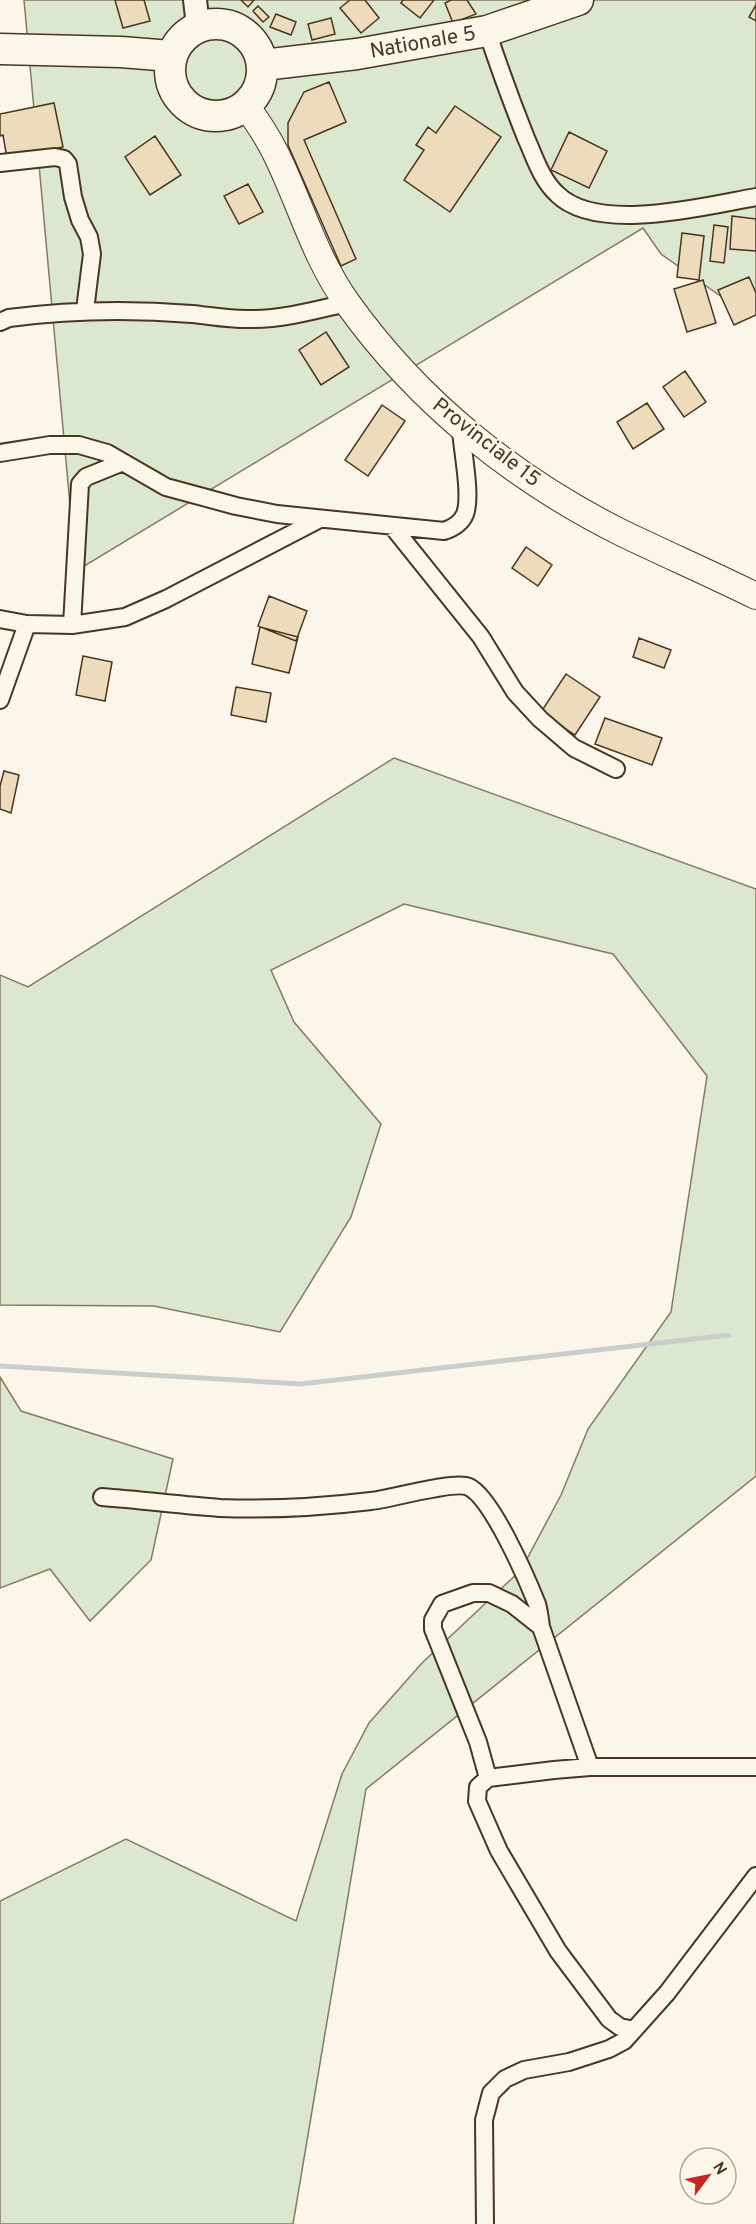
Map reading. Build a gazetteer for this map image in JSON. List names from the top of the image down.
{
  "streets": {
    "highway": ["Nationale 5"],
    "main road": ["Provinciale 15"]
  },
  "crossings": [
    ["Nationale 5", "Provinciale 15"]
  ],
  "north": "top right"
}
